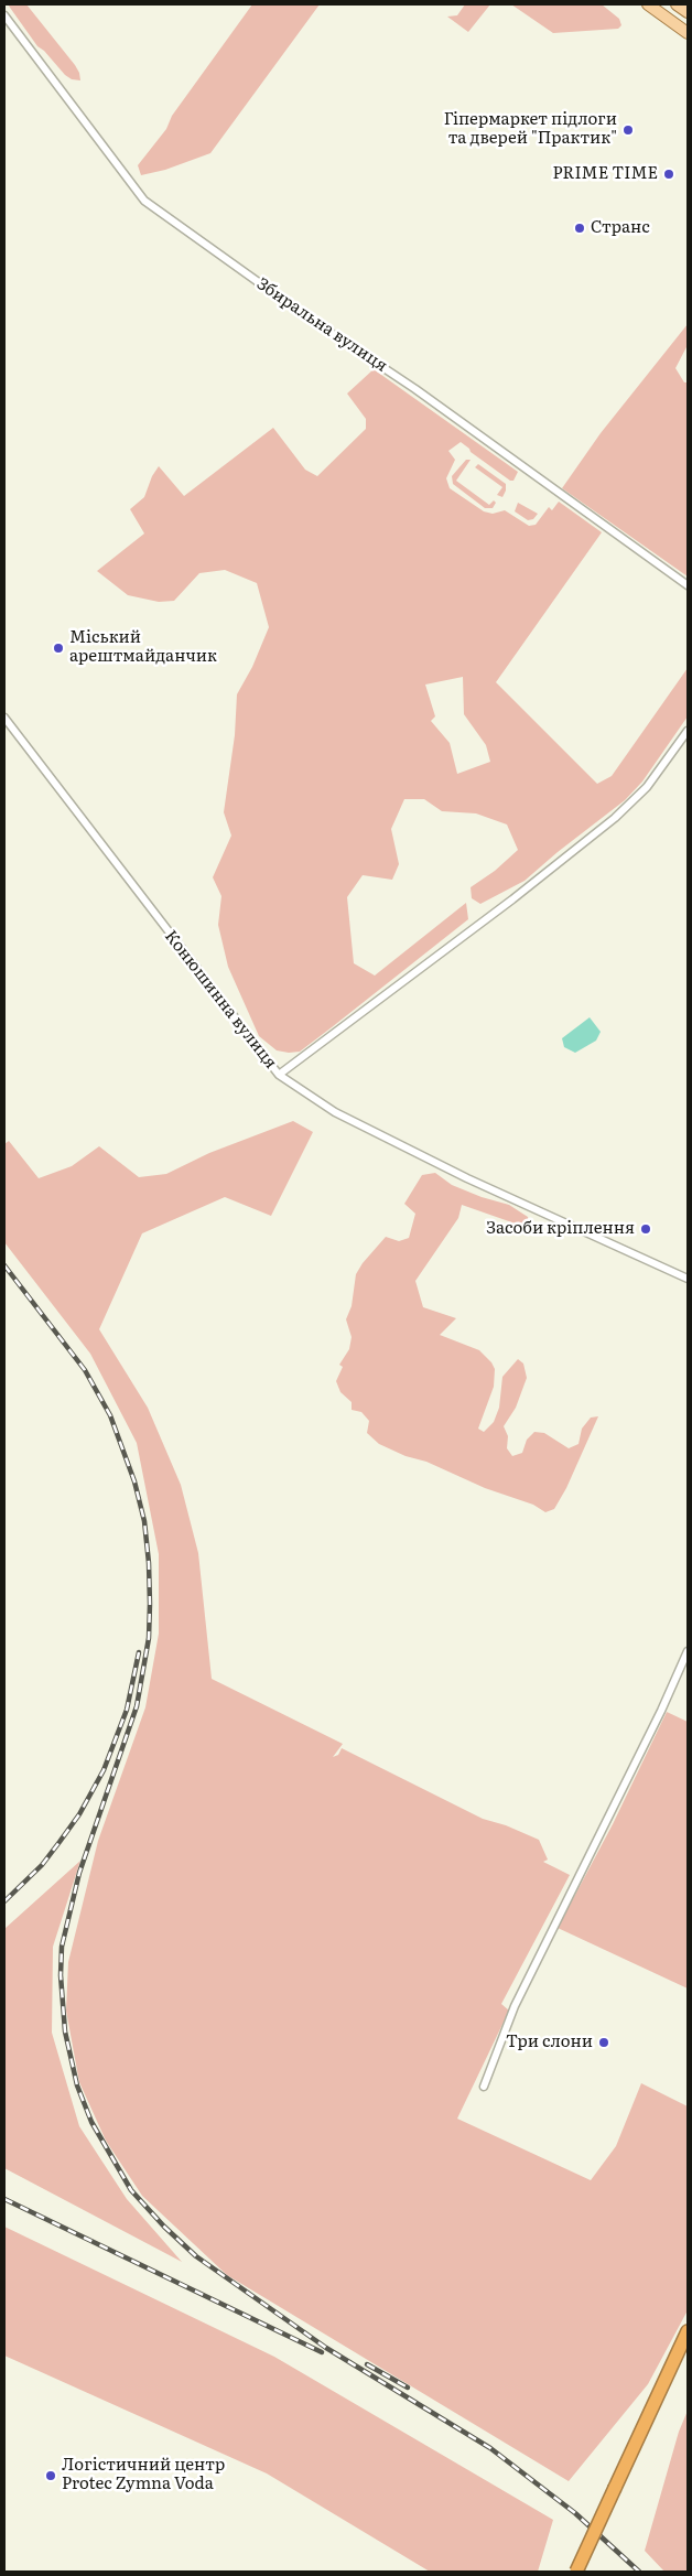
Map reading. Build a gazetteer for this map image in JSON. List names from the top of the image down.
{
  "streets": {
    "street": ["Збиральна вулиця", "Конюшинна вулиця"]
  },
  "places": [
    "Гіпермаркет підлоги та дверей \"Практик\"",
    "PRIME TIME",
    "Странс",
    "Міський арештмайданчик",
    "Засоби кріплення",
    "Три слони",
    "Логістичний центр Protec Zymna Voda"
  ]
}
